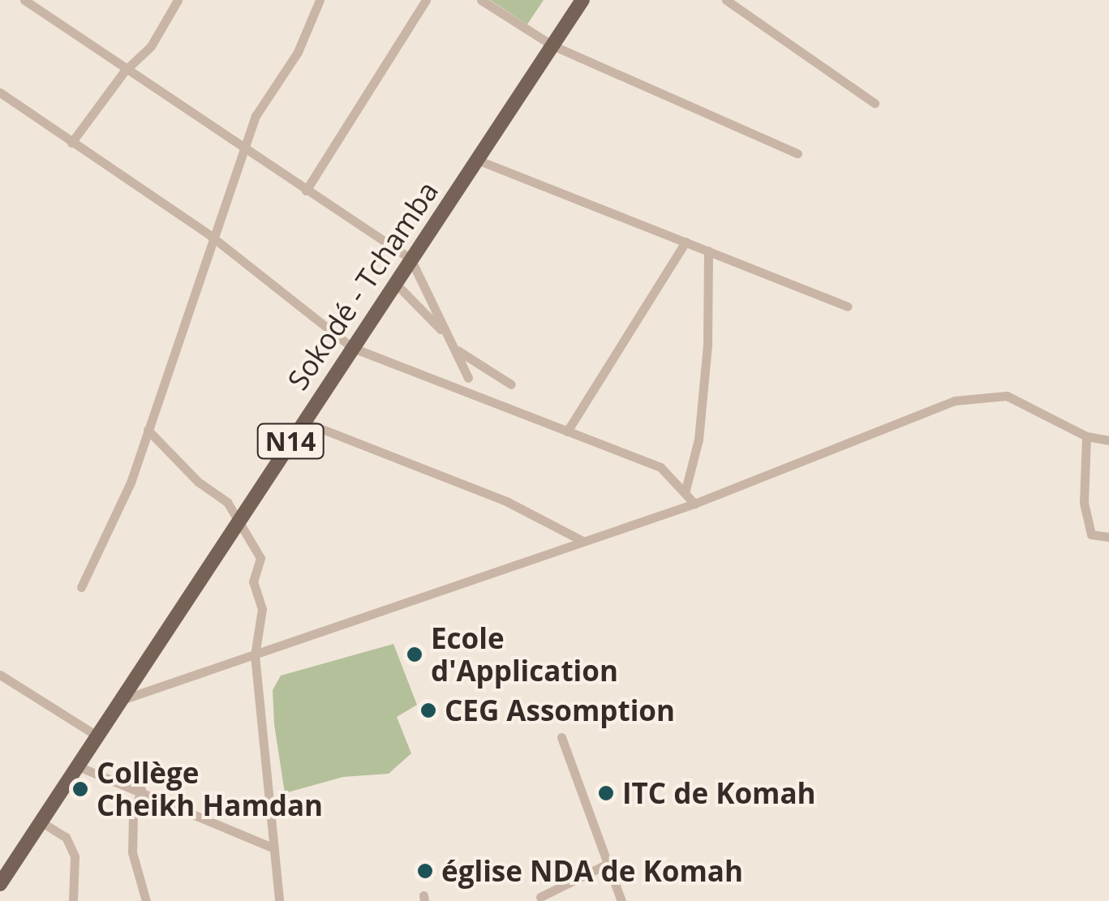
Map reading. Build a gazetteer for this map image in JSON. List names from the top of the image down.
{
  "streets": {
    "main road": ["Sokodé - Tchamba", "N14"]
  },
  "places": [
    "Ecole d'Application",
    "CEG Assomption",
    "Collège Cheikh Hamdan",
    "ITC de Komah",
    "église NDA de Komah"
  ]
}
